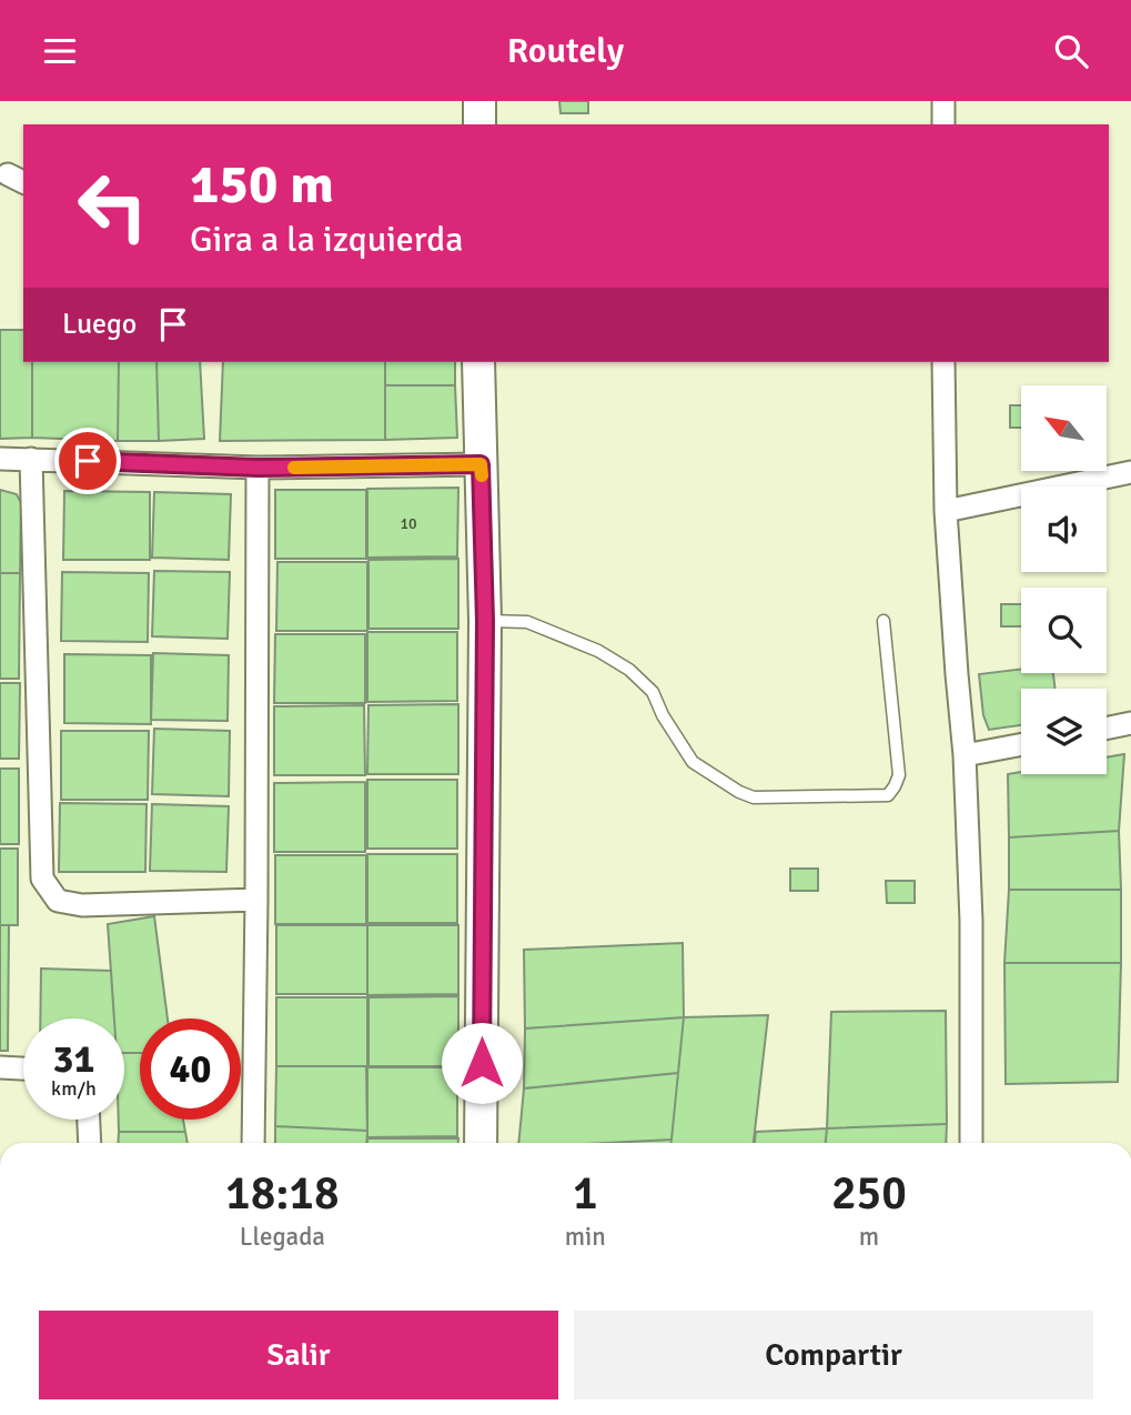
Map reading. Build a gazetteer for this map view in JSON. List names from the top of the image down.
{
  "house_numbers": ["10"],
  "north": "top left",
  "page": {
    "header": "Routely",
    "turn": ["150 m", "Gira a la izquierda"],
    "then": "Luego",
    "speed": "31 km/h",
    "limit": "40",
    "eta": [
      "18:18",
      "Llegada",
      "1",
      "min",
      "250",
      "m"
    ],
    "buttons": ["Salir", "Compartir"]
  }
}
